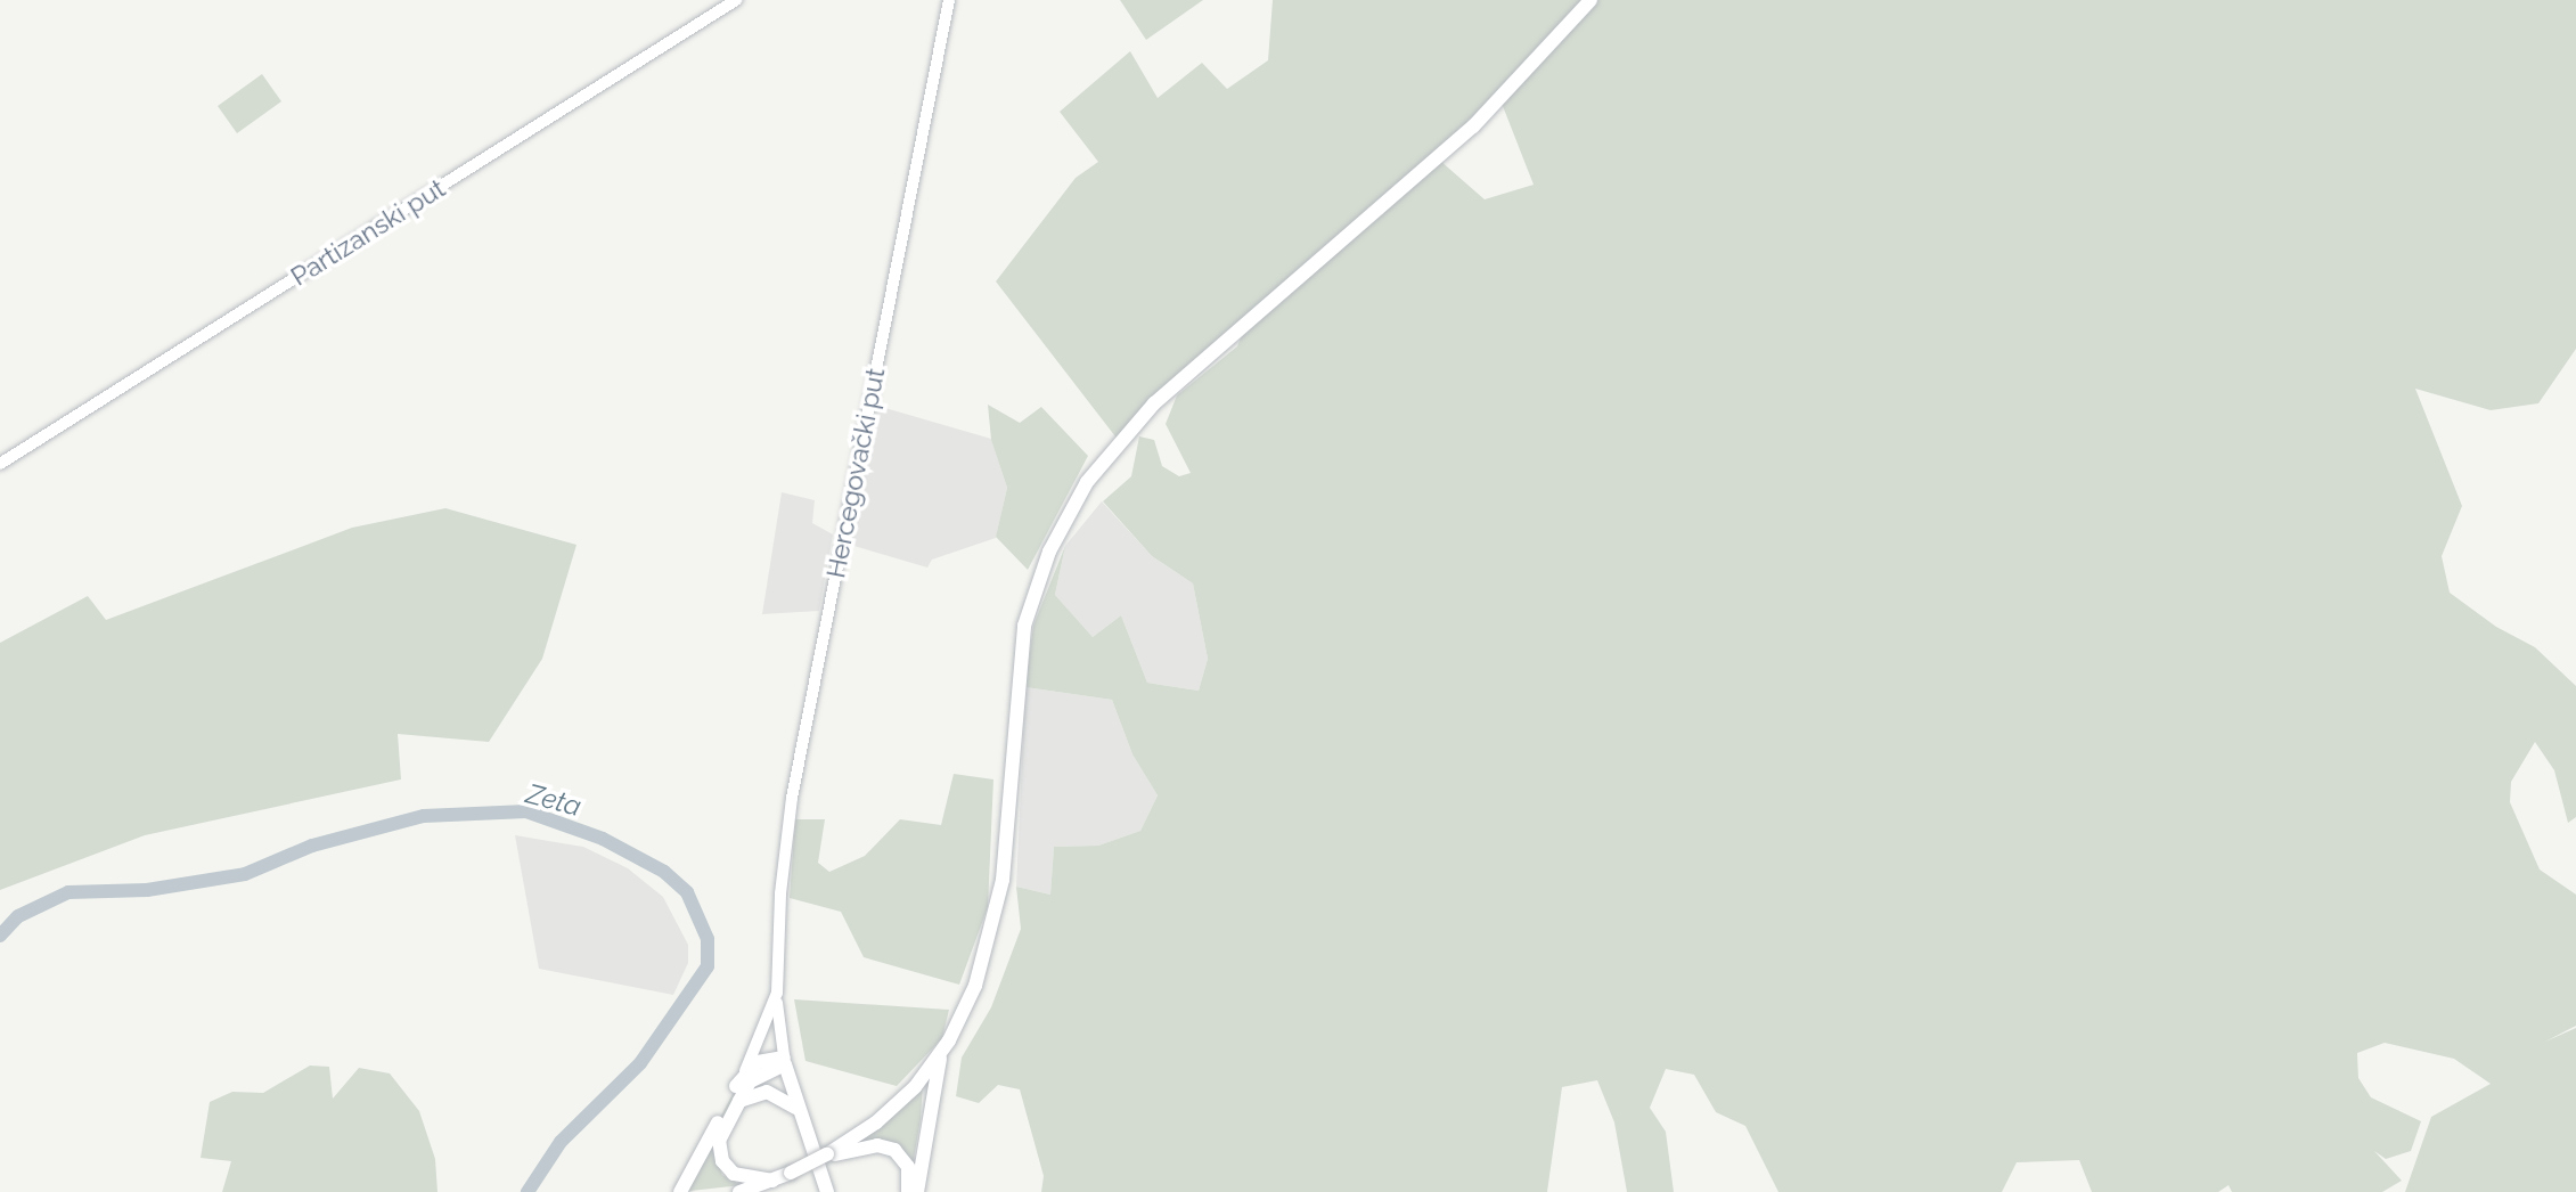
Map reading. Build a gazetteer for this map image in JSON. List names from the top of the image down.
{
  "streets": {
    "main road": ["Partizanski put", "Hercegovački put"]
  },
  "water": ["Zeta"]
}
